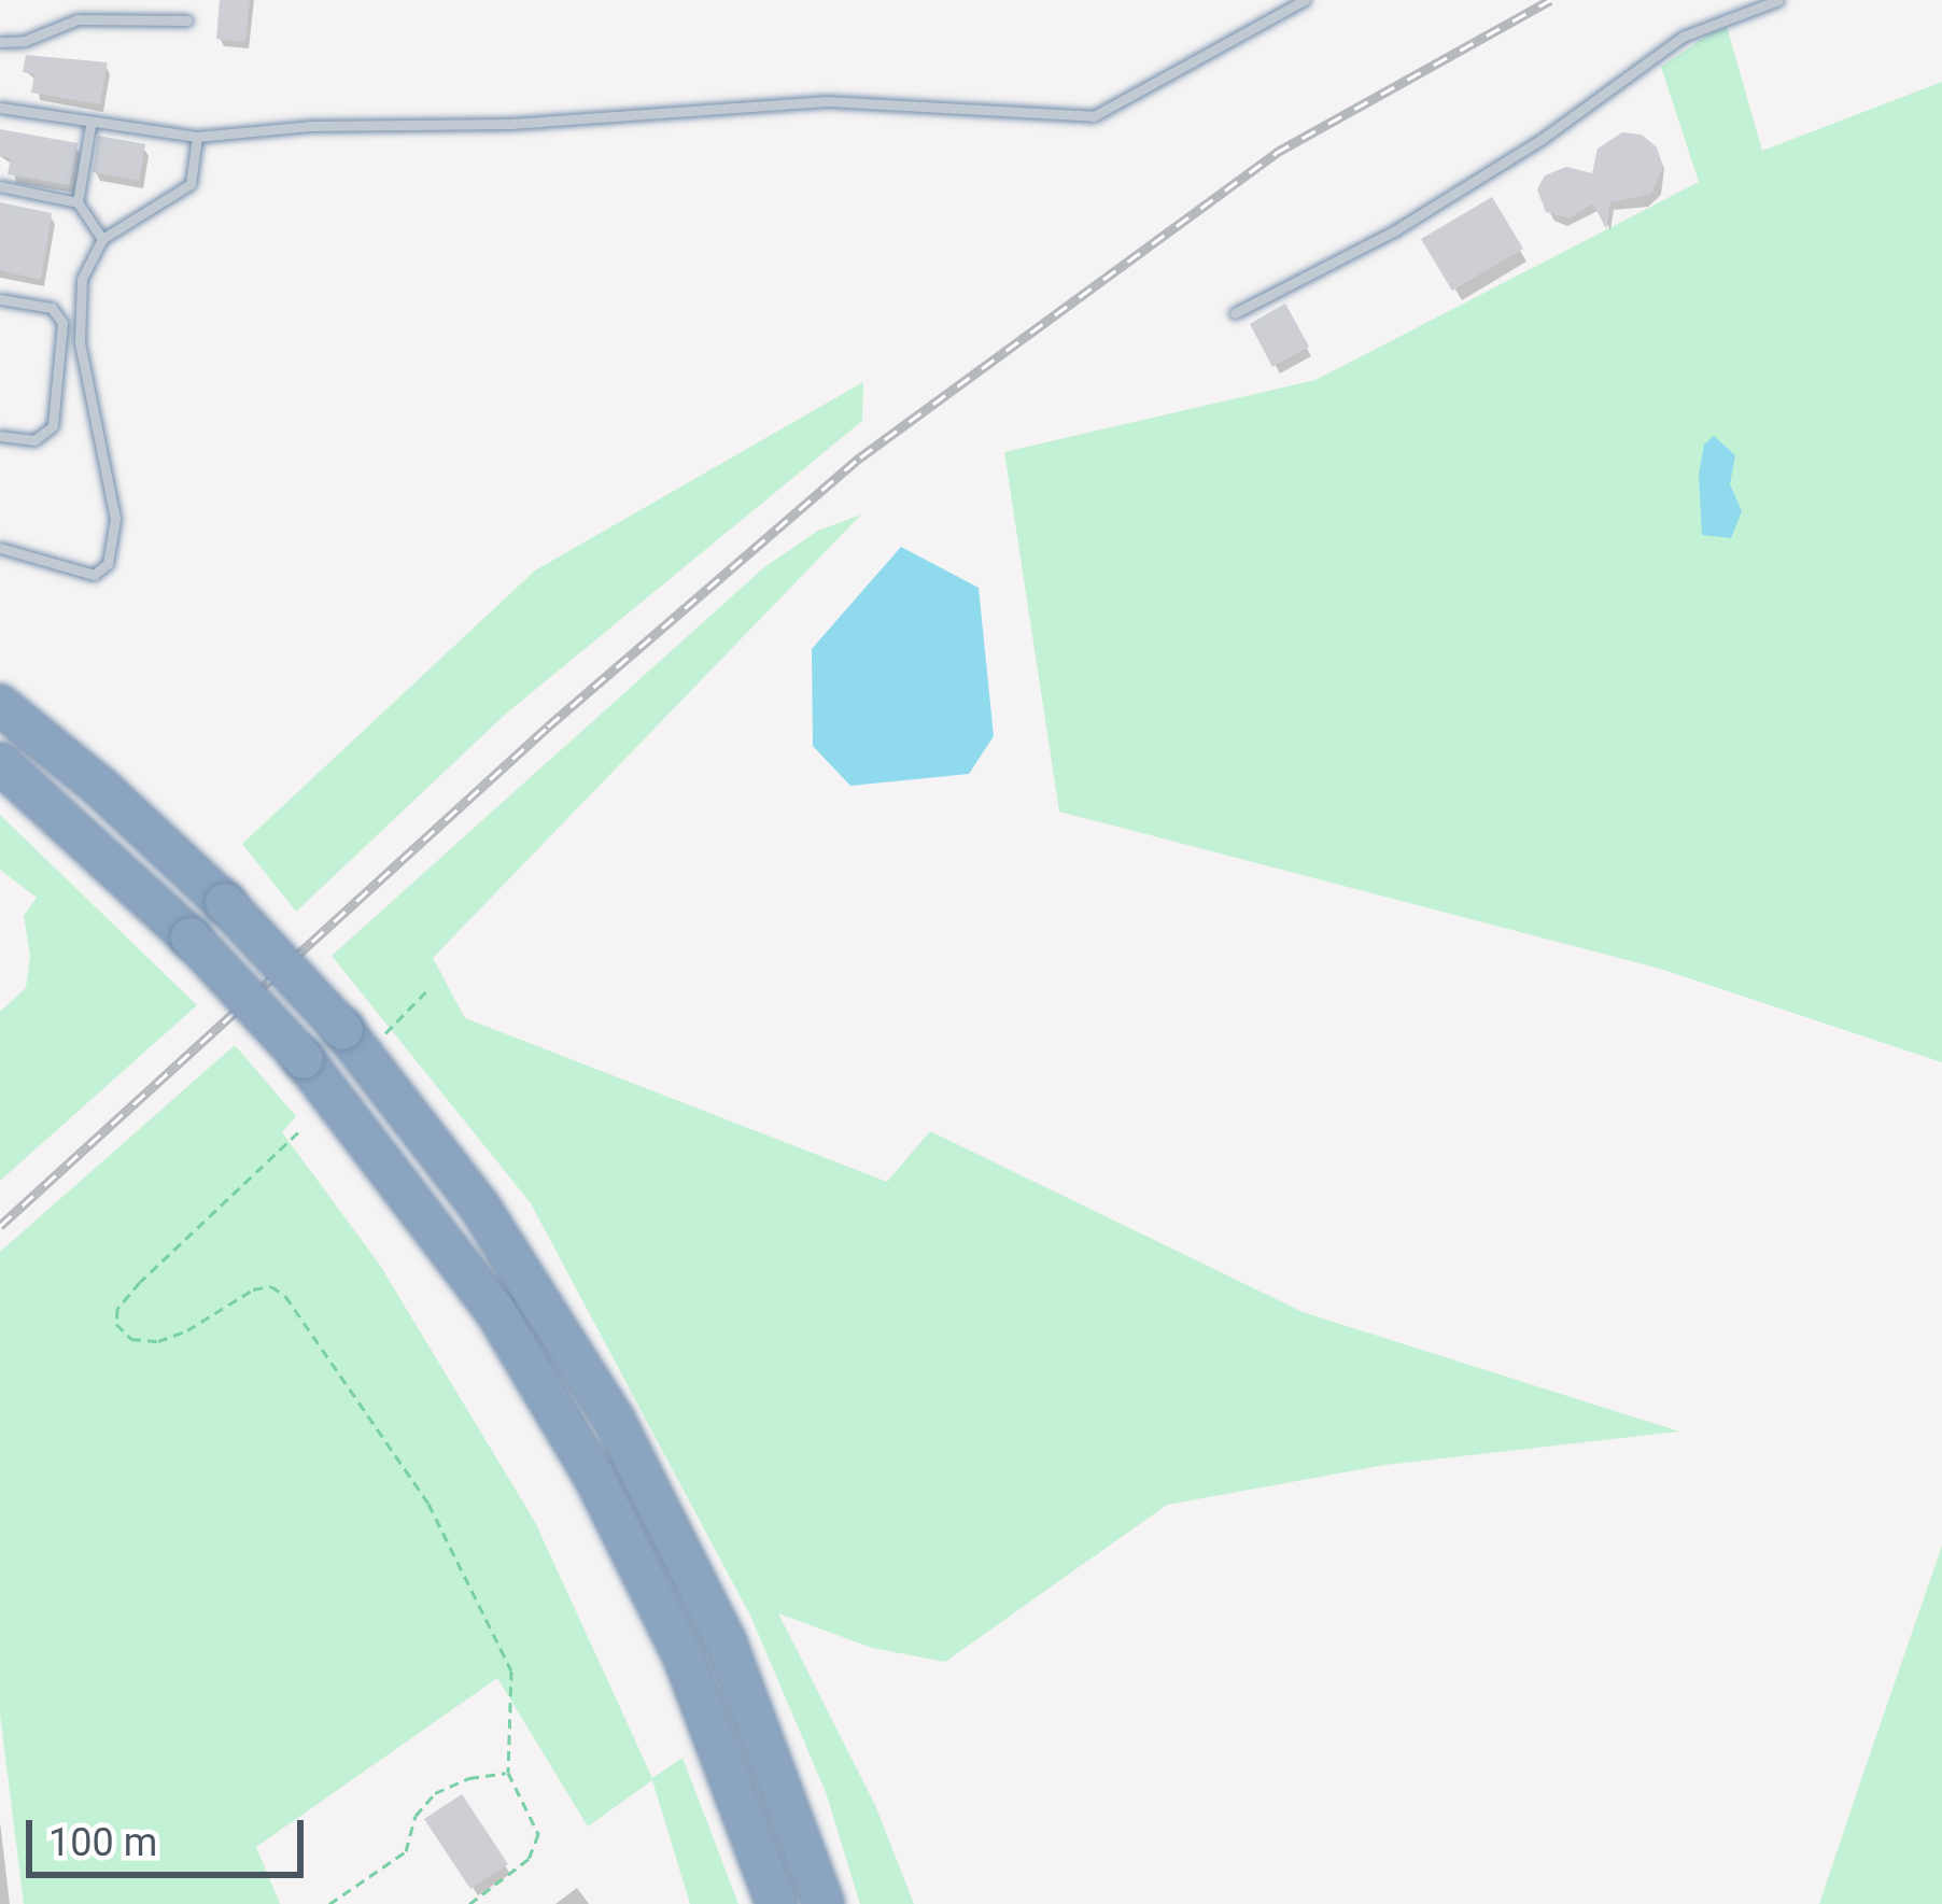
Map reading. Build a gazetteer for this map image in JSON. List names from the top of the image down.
{
  "scale_bar": "100 m"
}
